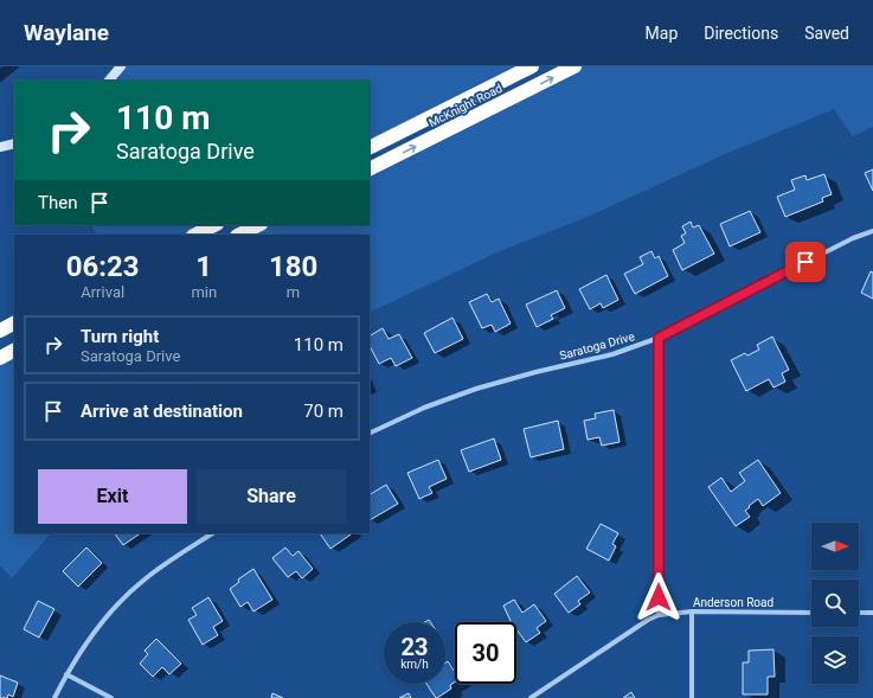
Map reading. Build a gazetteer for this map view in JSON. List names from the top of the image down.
{
  "streets": {
    "highway": ["McKnight Road"],
    "street": ["Saratoga Drive", "Anderson Road"]
  },
  "north": "right",
  "page": {
    "header": "Waylane",
    "nav": ["Map", "Directions", "Saved"],
    "turn": ["110 m", "Saratoga Drive"],
    "then": "Then",
    "eta": [
      "06:23",
      "Arrival",
      "1",
      "min",
      "180",
      "m"
    ],
    "list": [
      {
        "name": "Turn right",
        "note": "Saratoga Drive",
        "value": "110 m"
      },
      {
        "name": "Arrive at destination",
        "value": "70 m"
      }
    ],
    "buttons": ["Exit", "Share"],
    "speed": "23 km/h",
    "limit": "30"
  }
}
